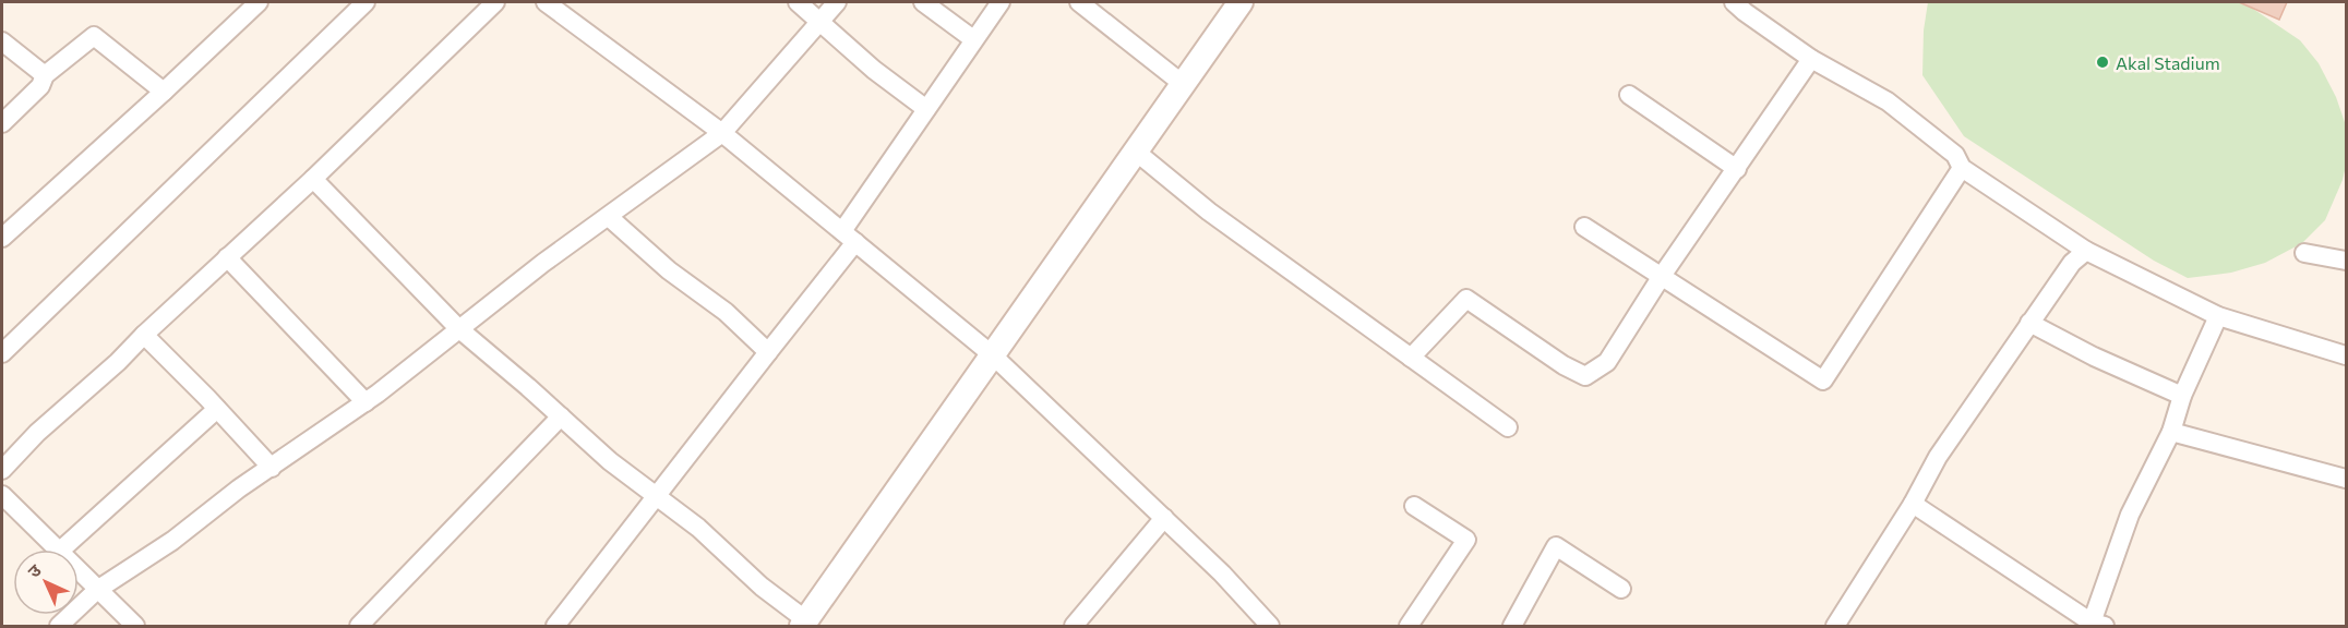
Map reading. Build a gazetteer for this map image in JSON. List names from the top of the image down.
{
  "places": ["Akal Stadium"],
  "north": "top left"
}
